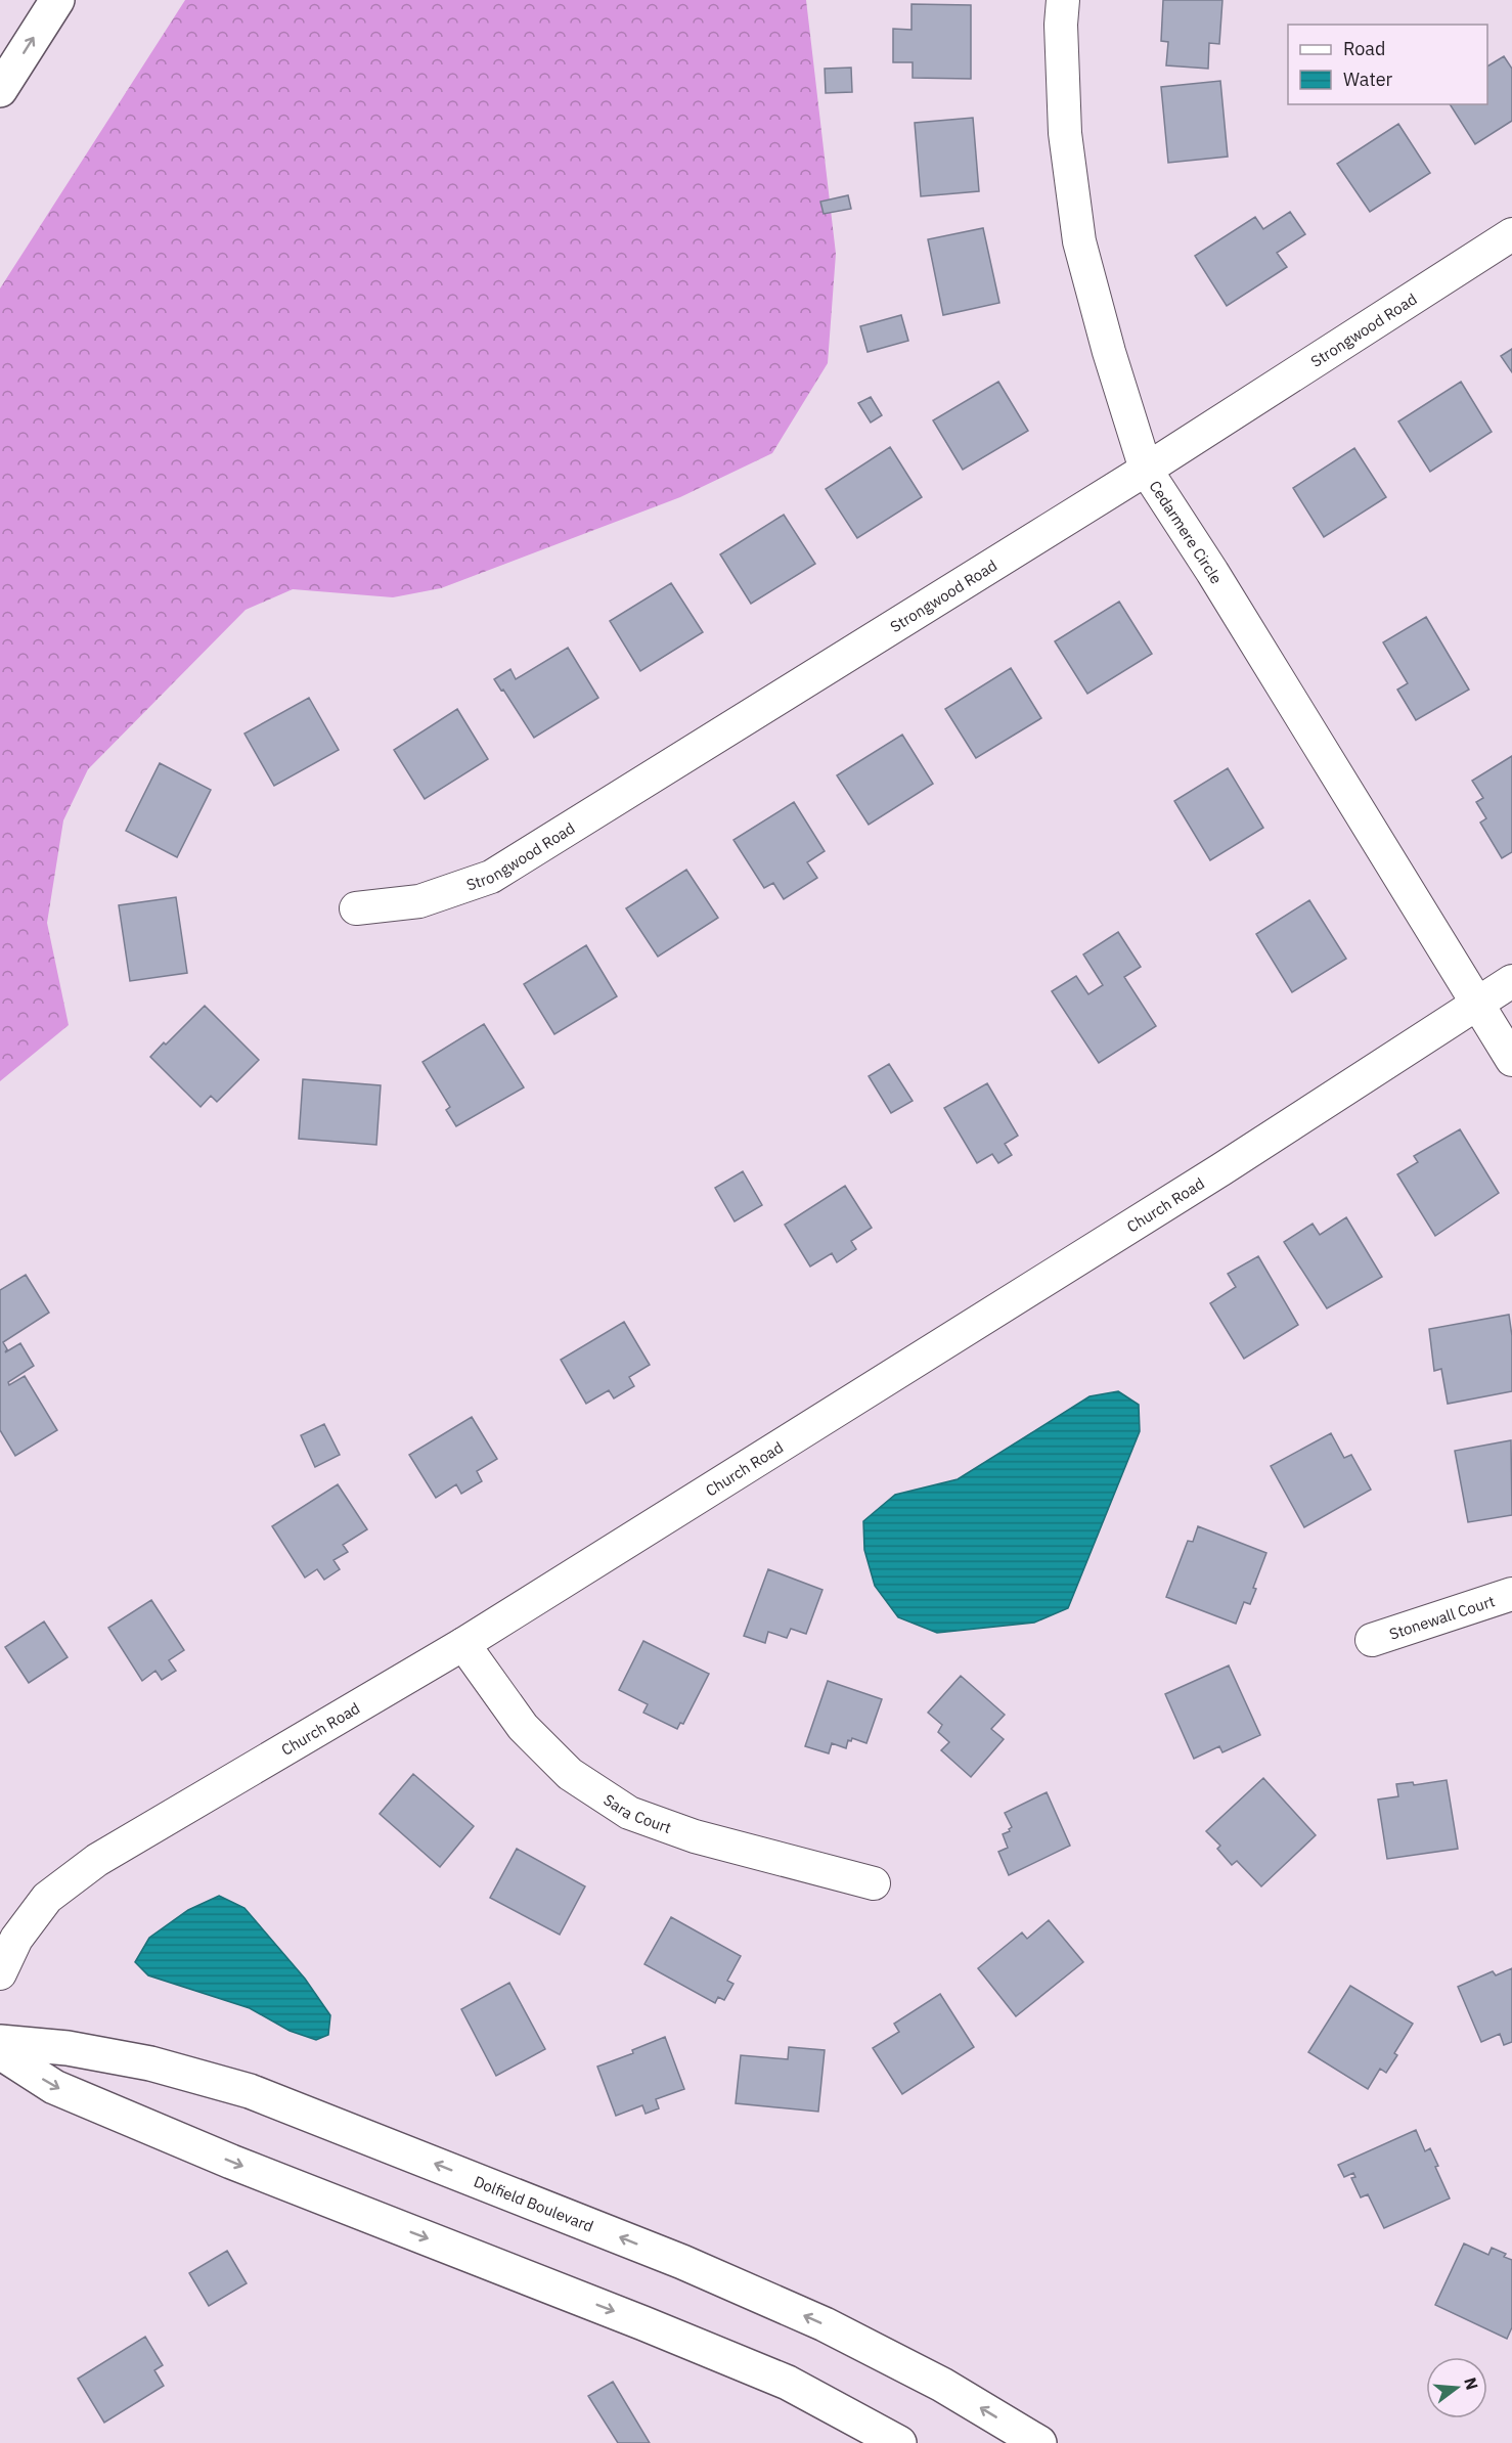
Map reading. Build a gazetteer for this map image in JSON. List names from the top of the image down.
{
  "streets": {
    "main road": ["Dolfield Boulevard"],
    "street": [
      "Strongwood Road",
      "Cedarmere Circle",
      "Church Road",
      "Stonewall Court",
      "Sara Court"
    ]
  },
  "crossings": [
    ["Strongwood Road", "Cedarmere Circle"],
    ["Cedarmere Circle", "Church Road"],
    ["Church Road", "Sara Court"]
  ],
  "legend": ["Road", "Water"],
  "north": "right"
}
